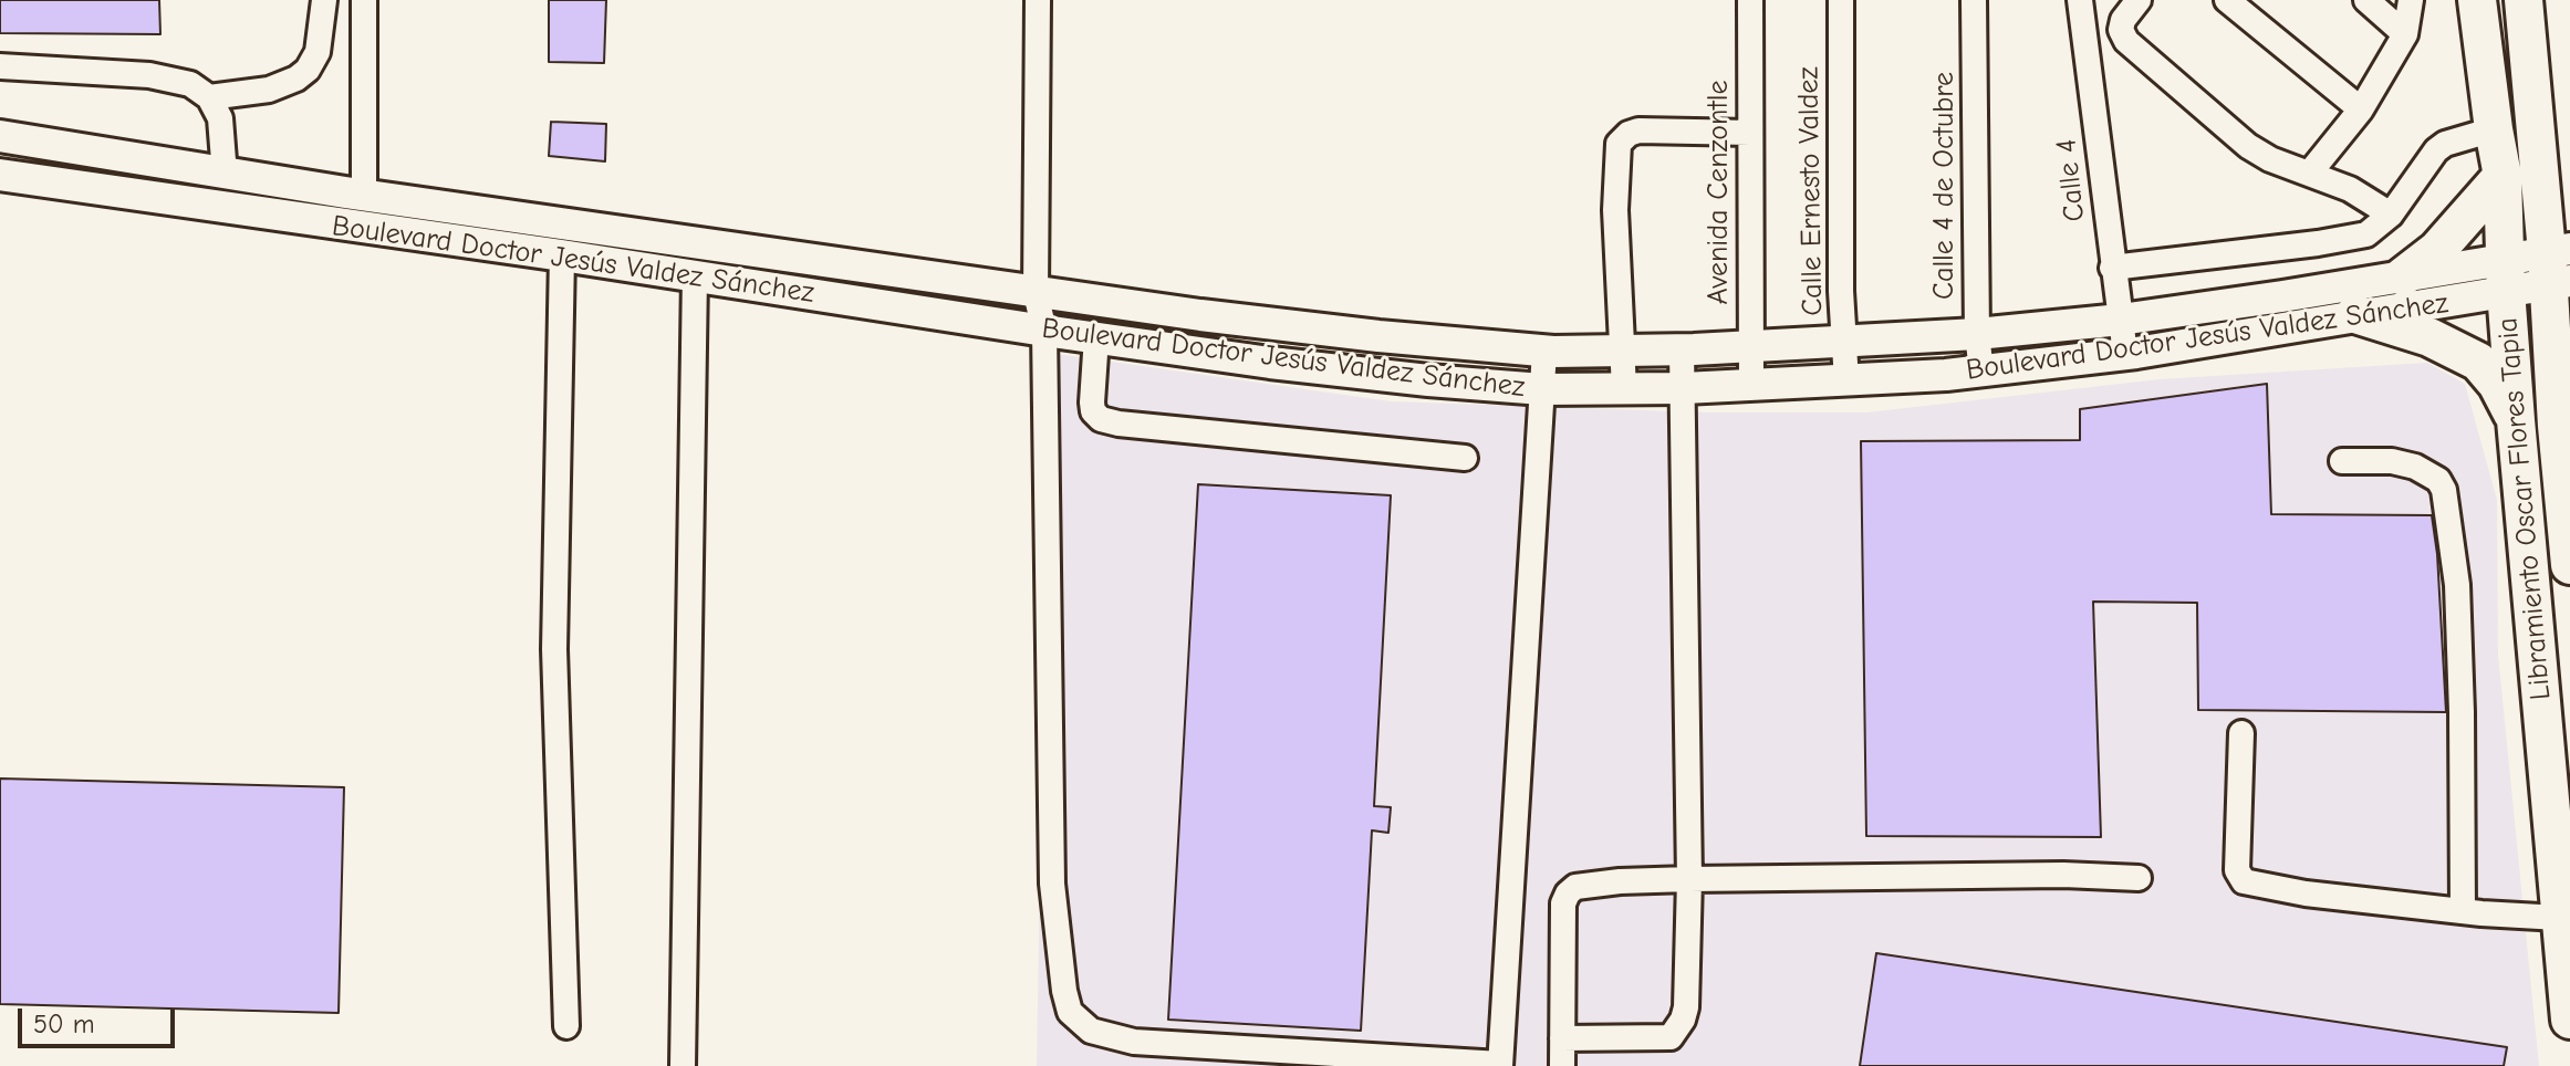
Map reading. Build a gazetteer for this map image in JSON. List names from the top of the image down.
{
  "streets": {
    "highway": ["Libramiento Oscar Flores Tapia"],
    "main road": ["Boulevard Doctor Jesús Valdez Sánchez"],
    "street": [
      "Calle 4",
      "Calle 4 de Octubre",
      "Calle Ernesto Valdez",
      "Avenida Cenzontle"
    ]
  },
  "crossings": [
    ["Calle 4", "Boulevard Doctor Jesús Valdez Sánchez"],
    ["Calle 4 de Octubre", "Boulevard Doctor Jesús Valdez Sánchez"],
    ["Calle Ernesto Valdez", "Boulevard Doctor Jesús Valdez Sánchez"],
    ["Avenida Cenzontle", "Boulevard Doctor Jesús Valdez Sánchez"],
    ["Boulevard Doctor Jesús Valdez Sánchez", "Libramiento Oscar Flores Tapia"]
  ],
  "scale_bar": "50 m"
}
